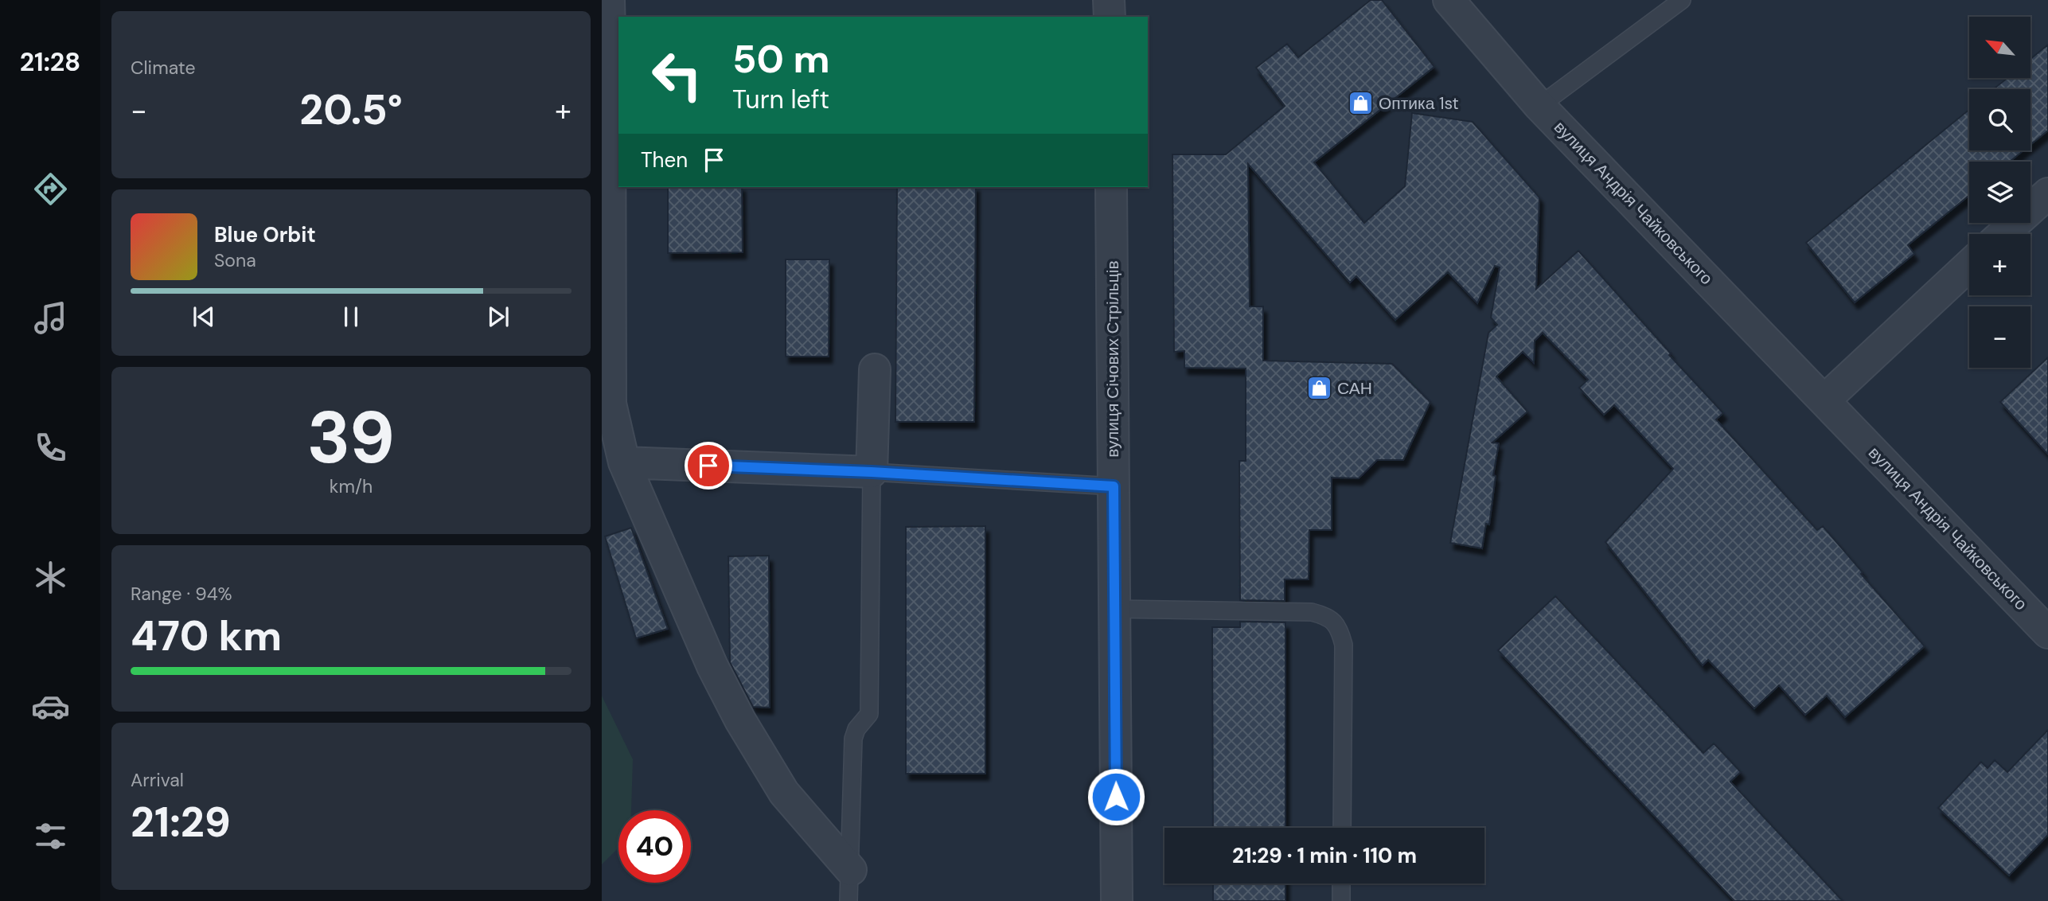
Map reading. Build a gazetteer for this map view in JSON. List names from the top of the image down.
{
  "streets": {
    "street": ["вулиця Андрія Чайковського", "вулиця Січових Стрільців"]
  },
  "places": {
    "shop": ["Оптика 1st", "САН"]
  },
  "north": "top left",
  "page": {
    "tabs": "21:28",
    "tile": [
      "Climate",
      ["39", "km/h"],
      ["Range · 94%", "470 km"],
      ["Arrival", "21:29"]
    ],
    "map_buttons": ["+", "−"],
    "turn": ["50 m", "Turn left"],
    "heat": ["−", "20.5°", "+"],
    "then": "Then",
    "song": ["Blue Orbit", "Sona"],
    "limit": "40",
    "trip": "21:29 · 1 min · 110 m"
  }
}
